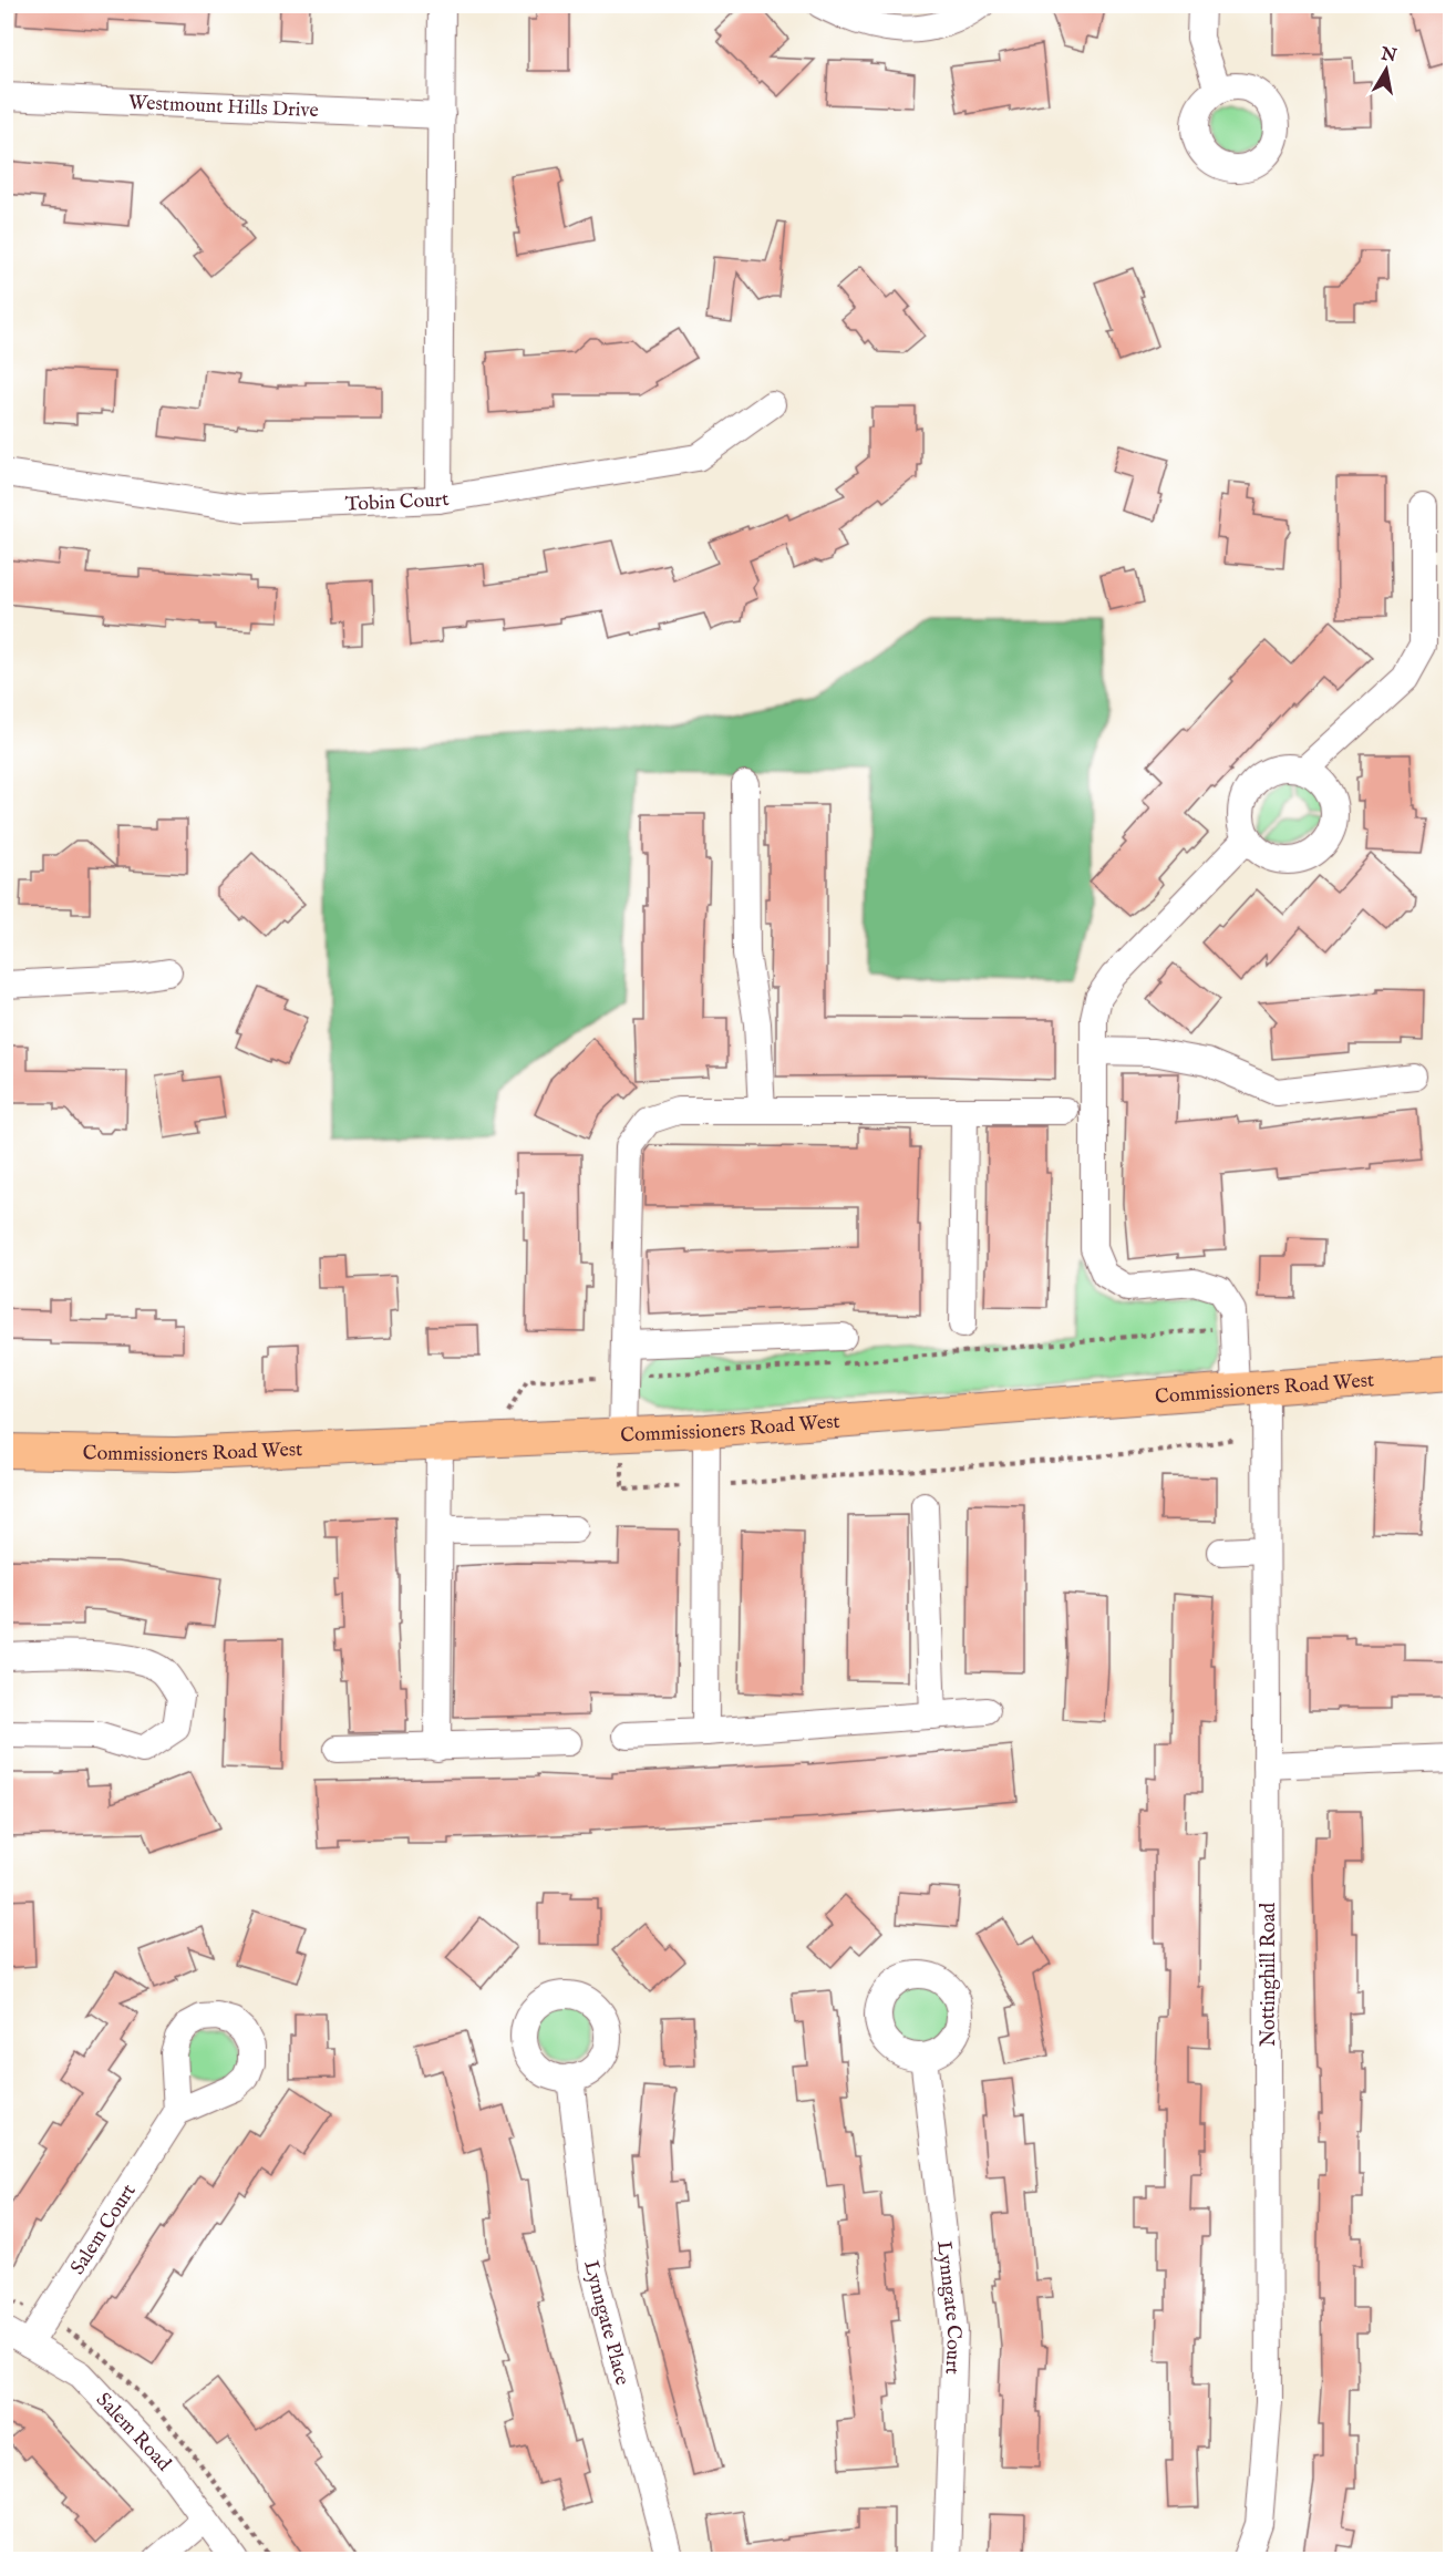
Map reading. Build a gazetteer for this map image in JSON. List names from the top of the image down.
{
  "streets": {
    "main road": ["Commissioners Road West"],
    "street": [
      "Westmount Hills Drive",
      "Tobin Court",
      "Nottinghill Road",
      "Salem Court",
      "Lynngate Court",
      "Lynngate Place",
      "Salem Road"
    ]
  },
  "crossings": [
    ["Commissioners Road West", "Nottinghill Road"],
    ["Salem Court", "Salem Road"]
  ],
  "north": "top"
}
